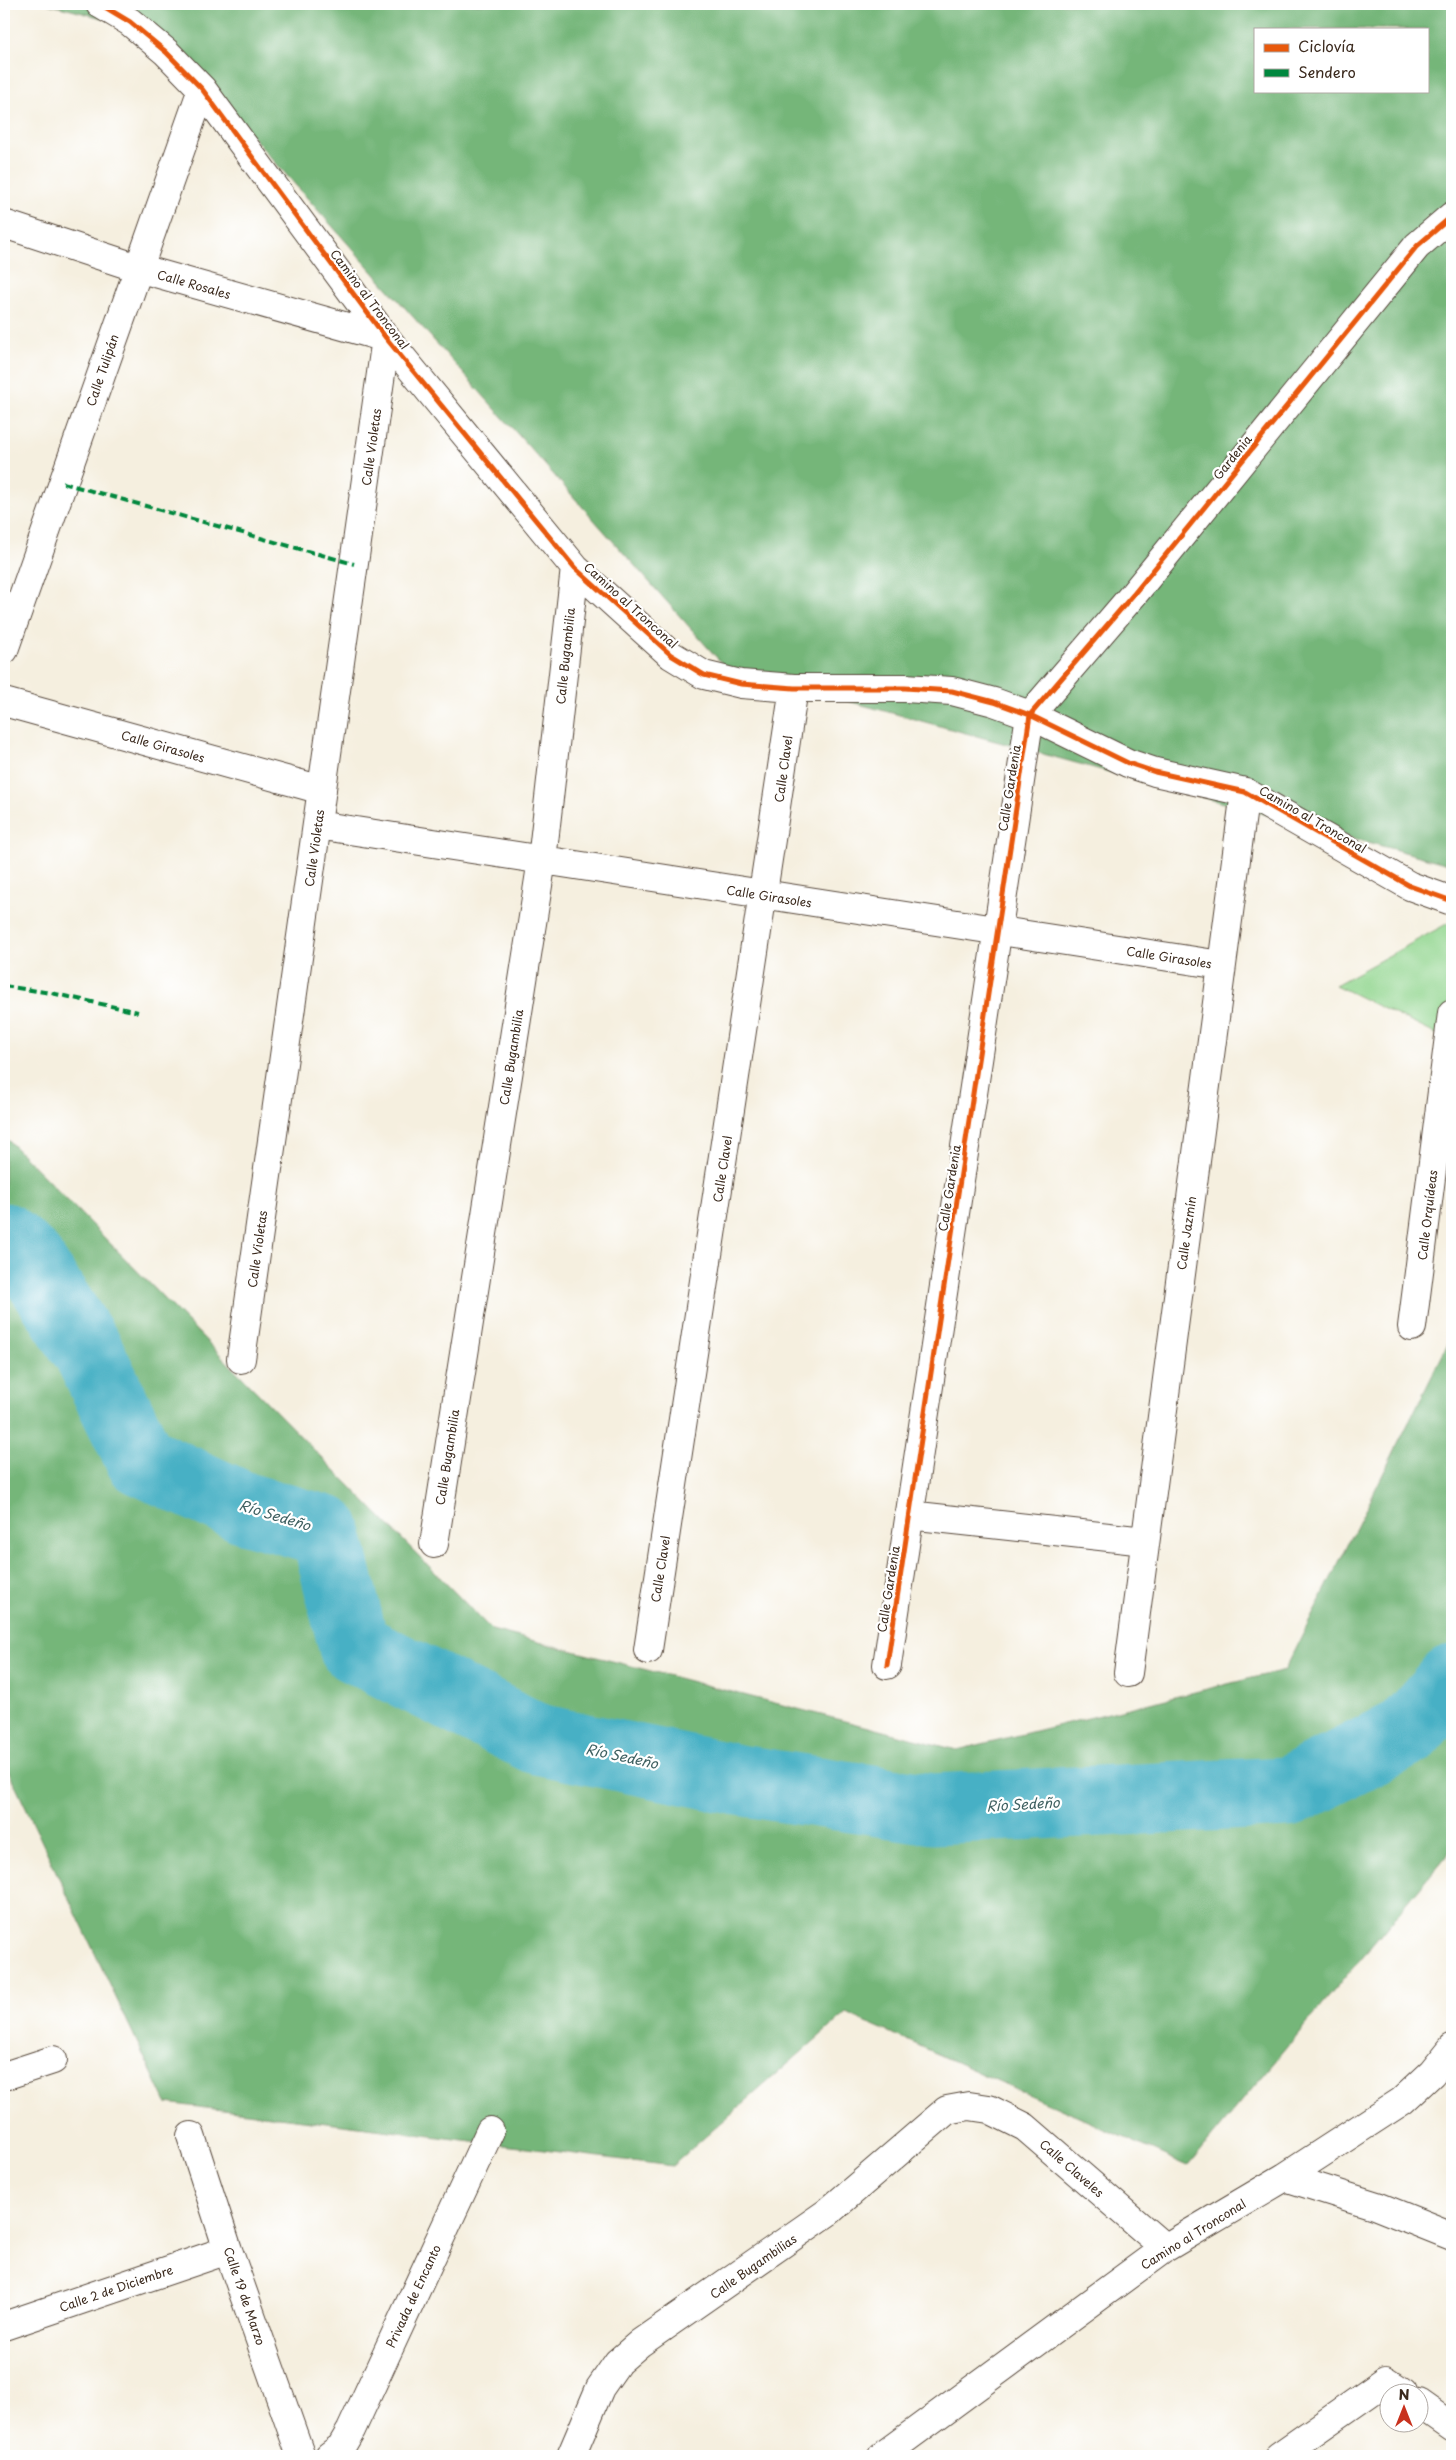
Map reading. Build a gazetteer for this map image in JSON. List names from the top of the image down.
{
  "streets": {
    "street": [
      "Calle Rosales",
      "Camino al Tronconal",
      "Calle Tulipán",
      "Calle Violetas",
      "Gardenia",
      "Calle Bugambilia",
      "Calle Girasoles",
      "Calle Clavel",
      "Calle Gardenia",
      "Calle Orquídeas",
      "Calle Jazmín",
      "Calle Claveles",
      "Calle Bugambilias",
      "Calle 2 de Diciembre",
      "Calle 19 de Marzo",
      "Privada de Encanto"
    ]
  },
  "crossings": [
    ["Calle Rosales", "Camino al Tronconal"],
    ["Calle Rosales", "Calle Tulipán"],
    ["Calle Rosales", "Calle Violetas"],
    ["Camino al Tronconal", "Calle Tulipán"],
    ["Camino al Tronconal", "Calle Violetas"],
    ["Camino al Tronconal", "Gardenia"],
    ["Camino al Tronconal", "Calle Bugambilia"],
    ["Camino al Tronconal", "Calle Clavel"],
    ["Camino al Tronconal", "Calle Gardenia"],
    ["Camino al Tronconal", "Calle Jazmín"],
    ["Camino al Tronconal", "Calle Claveles"],
    ["Calle Violetas", "Calle Girasoles"],
    ["Gardenia", "Calle Gardenia"],
    ["Calle Bugambilia", "Calle Girasoles"],
    ["Calle Girasoles", "Calle Clavel"],
    ["Calle Girasoles", "Calle Gardenia"],
    ["Calle Girasoles", "Calle Jazmín"],
    ["Calle Claveles", "Calle Bugambilias"],
    ["Calle 2 de Diciembre", "Calle 19 de Marzo"]
  ],
  "water": ["Río Sedeño"],
  "legend": ["Ciclovía", "Sendero"],
  "north": "top"
}
